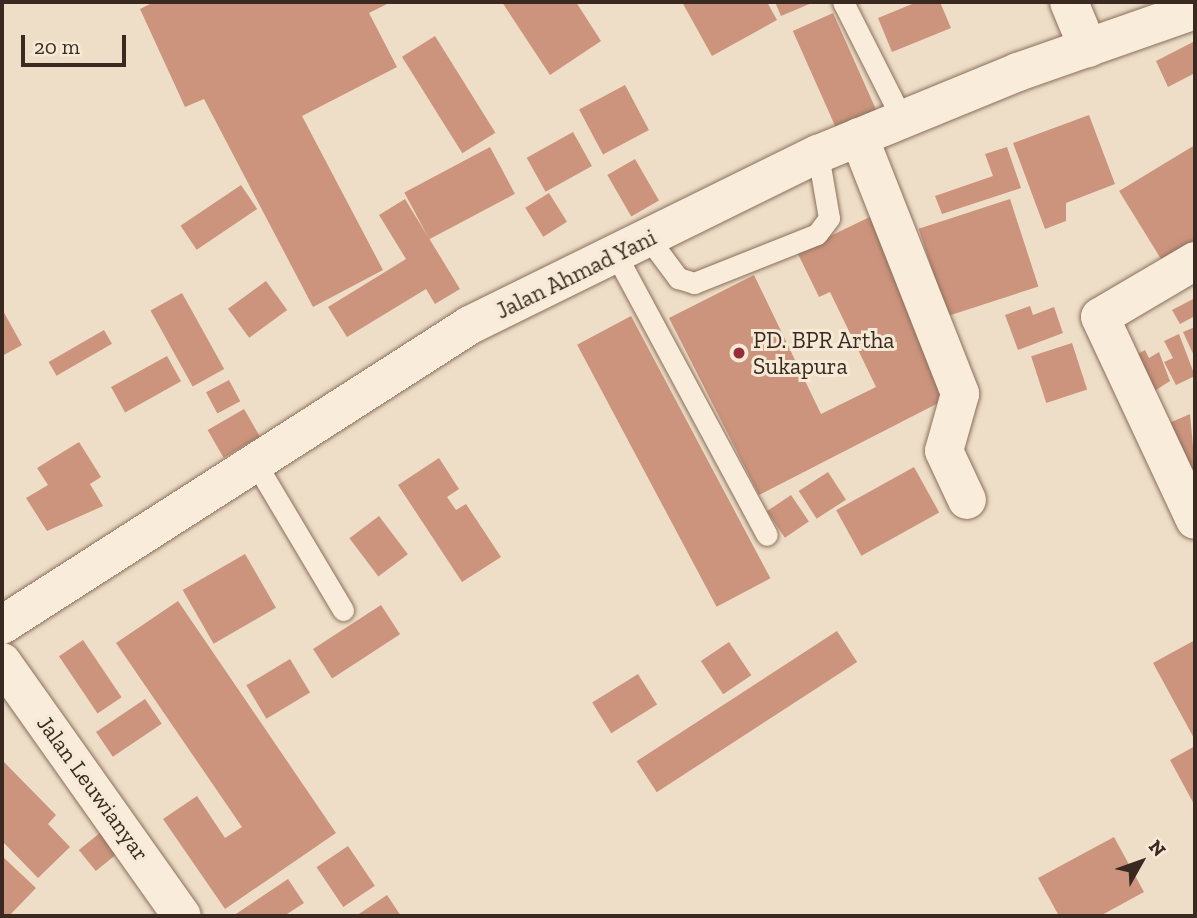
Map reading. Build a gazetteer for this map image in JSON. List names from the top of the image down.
{
  "streets": {
    "street": ["Jalan Ahmad Yani", "Jalan Leuwianyar"]
  },
  "places": ["PD. BPR Artha Sukapura"],
  "scale_bar": "20 m",
  "north": "top right"
}
